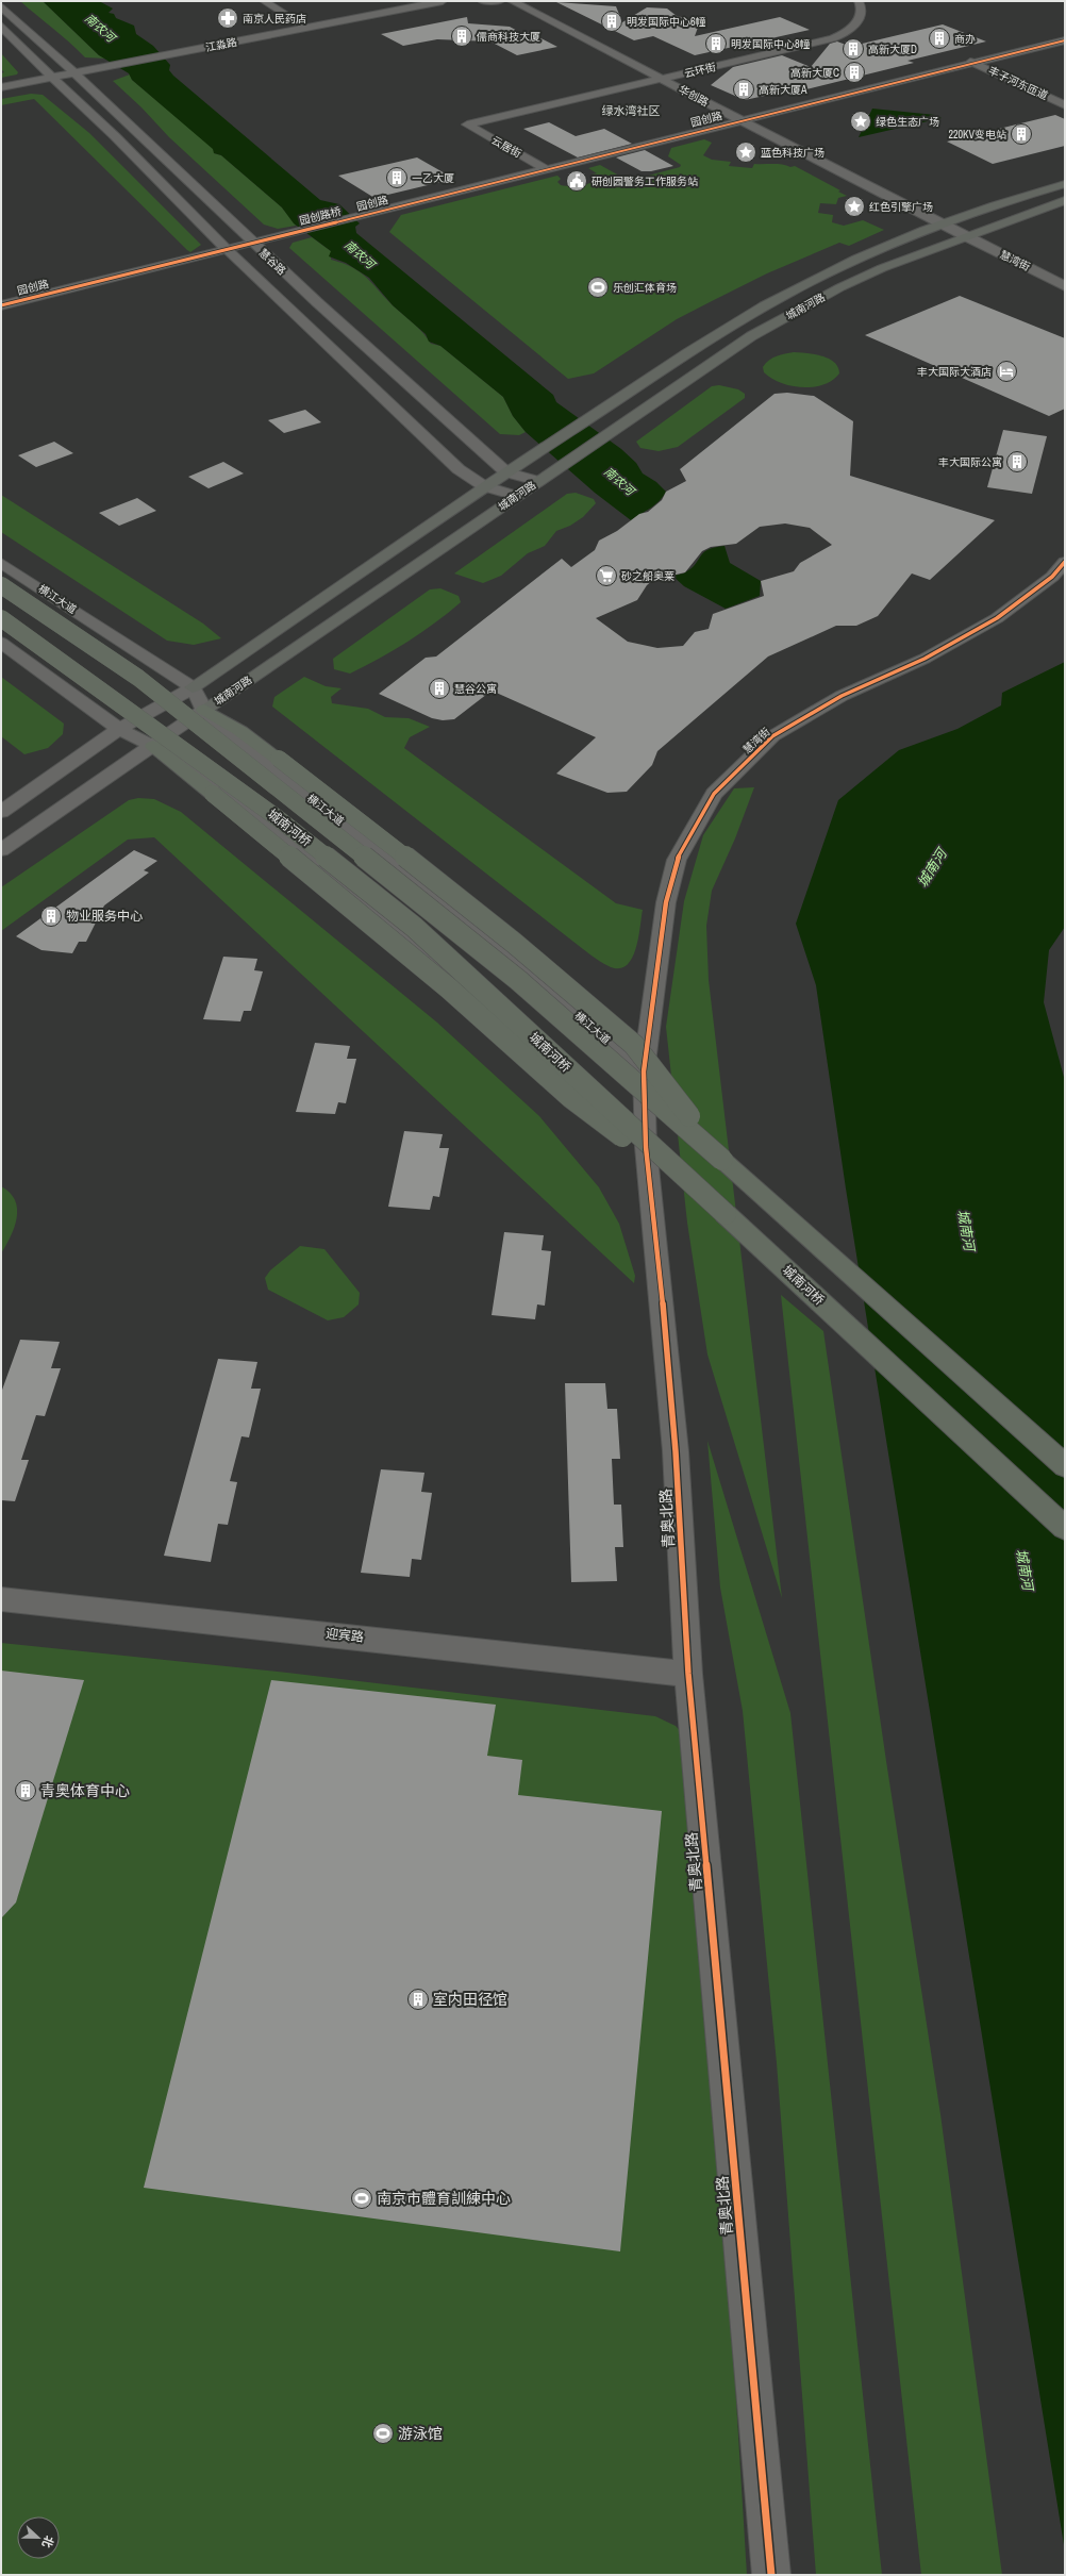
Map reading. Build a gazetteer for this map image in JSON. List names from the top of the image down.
{
  "streets": {
    "highway": ["城南河桥"],
    "main road": ["城南河路"],
    "street": [
      "江淼路",
      "云环街",
      "丰子河东匝道",
      "华创路",
      "园创路",
      "云居街",
      "园创路桥",
      "慧湾街",
      "慧谷路",
      "横江大道",
      "青奥北路",
      "迎宾路"
    ]
  },
  "crossings": [
    ["江淼路", "慧谷路"],
    ["云环街", "华创路"],
    ["云环街", "云居街"],
    ["丰子河东匝道", "园创路"],
    ["华创路", "园创路"],
    ["华创路", "慧湾街"],
    ["华创路", "城南河路"],
    ["园创路", "云居街"],
    ["园创路", "园创路桥"],
    ["园创路", "慧谷路"],
    ["慧湾街", "城南河路"],
    ["慧湾街", "横江大道"],
    ["慧湾街", "青奥北路"],
    ["慧谷路", "城南河路"],
    ["城南河路", "横江大道"],
    ["青奥北路", "迎宾路"]
  ],
  "districts": ["绿水湾社区"],
  "water": ["南农河", "城南河"],
  "places": {
    "pharmacy": ["南京人民药店"],
    "building": [
      "明发国际中心6幢",
      "儒商科技大厦",
      "商办",
      "明发国际中心8幢",
      "高新大厦D",
      "高新大厦C",
      "高新大厦A",
      "220KV变电站",
      "一乙大厦",
      "丰大国际公寓",
      "慧谷公寓",
      "物业服务中心",
      "青奥体育中心",
      "室内田径馆"
    ],
    "place": ["绿色生态广场", "蓝色科技广场", "红色引擎广场"],
    "public building": ["研创园警务工作服务站"],
    "sports": ["乐创汇体育场", "南京市體育訓練中心", "游泳馆"],
    "hotel": ["丰大国际大酒店"],
    "supermarket": ["砂之船奥莱"]
  },
  "north": "right"
}
